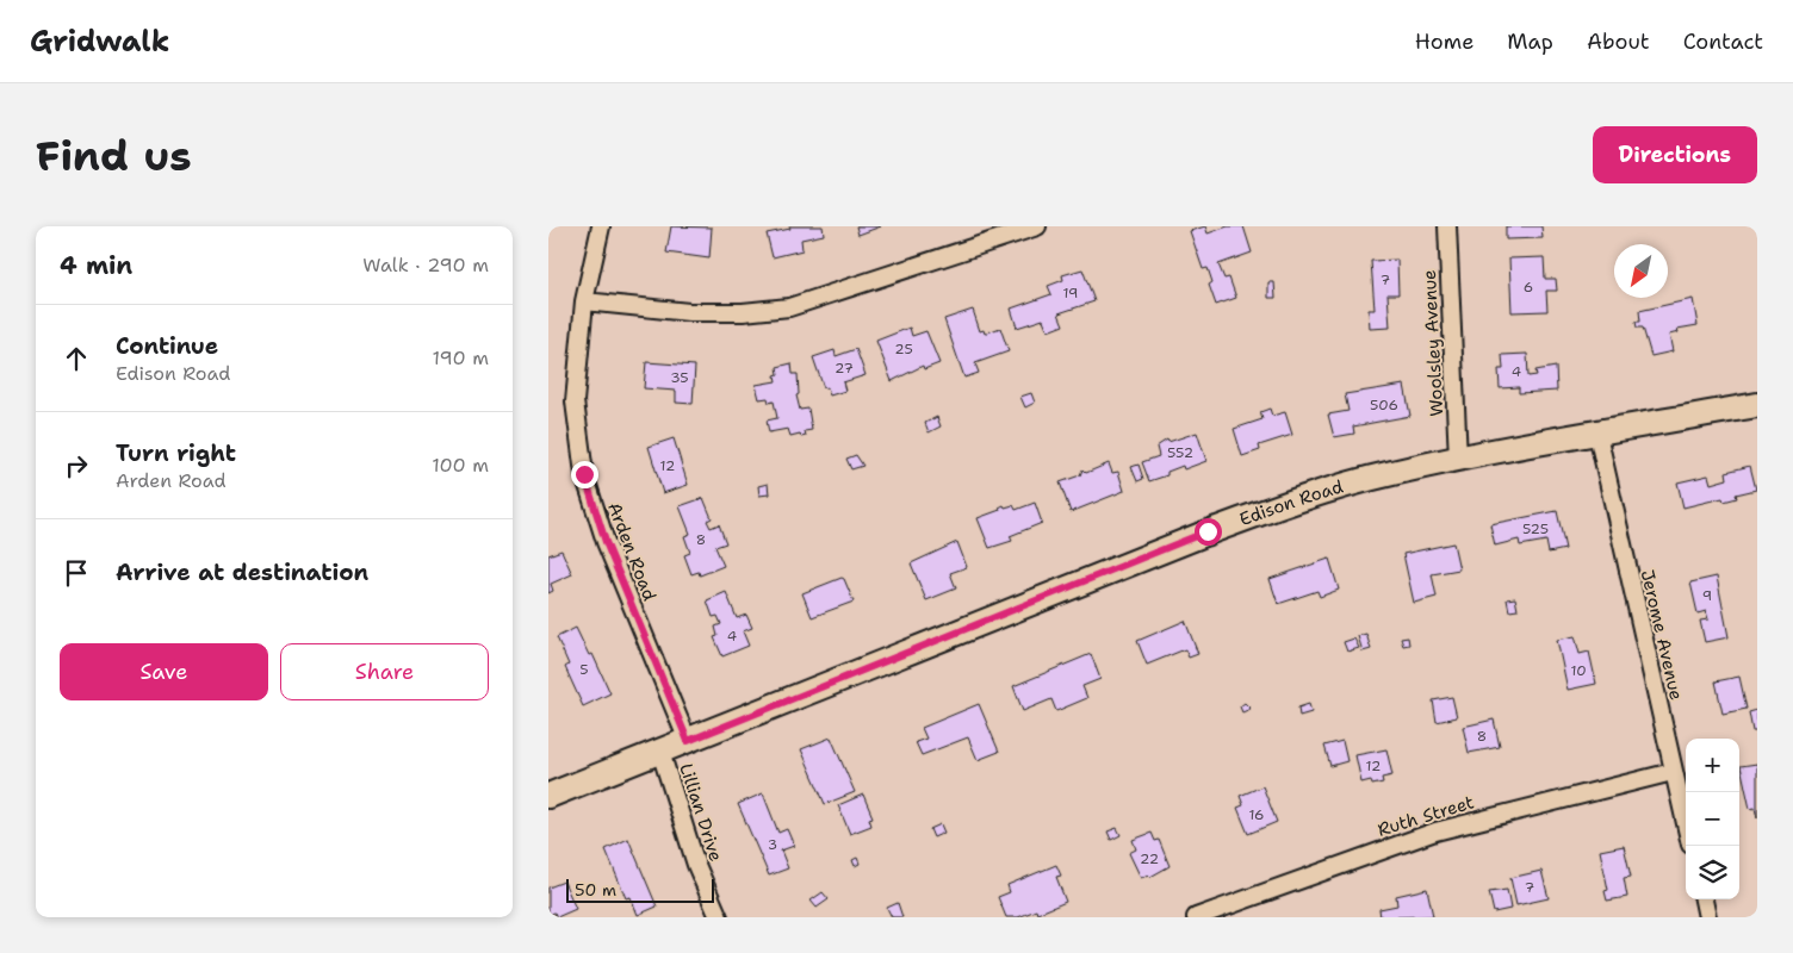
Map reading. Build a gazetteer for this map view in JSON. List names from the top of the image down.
{
  "streets": {
    "street": [
      "Woolsley Avenue",
      "Edison Road",
      "Arden Road",
      "Jerome Avenue",
      "Lillian Drive",
      "Ruth Street"
    ]
  },
  "crossings": [
    ["Woolsley Avenue", "Edison Road"],
    ["Edison Road", "Arden Road"],
    ["Edison Road", "Jerome Avenue"],
    ["Edison Road", "Lillian Drive"],
    ["Jerome Avenue", "Ruth Street"]
  ],
  "house_numbers": [
    "7",
    "6",
    "19",
    "25",
    "27",
    "4",
    "35",
    "506",
    "552",
    "12",
    "525",
    "8",
    "9",
    "4",
    "5",
    "10",
    "8",
    "12",
    "16",
    "3",
    "22",
    "7"
  ],
  "scale_bar": "50 m",
  "north": "bottom left",
  "page": {
    "header": "Gridwalk",
    "nav": [
      "Home",
      "Map",
      "About",
      "Contact"
    ],
    "buttons": [
      "Directions",
      ["Save", "Share"]
    ],
    "title": "Find us",
    "heading": ["4 min", "Walk · 290 m"],
    "list": [
      ["Continue", "Edison Road", "190 m"],
      ["Turn right", "Arden Road", "100 m"],
      "Arrive at destination"
    ],
    "map_buttons": ["+", "−"],
    "scale": "50 m"
  }
}
